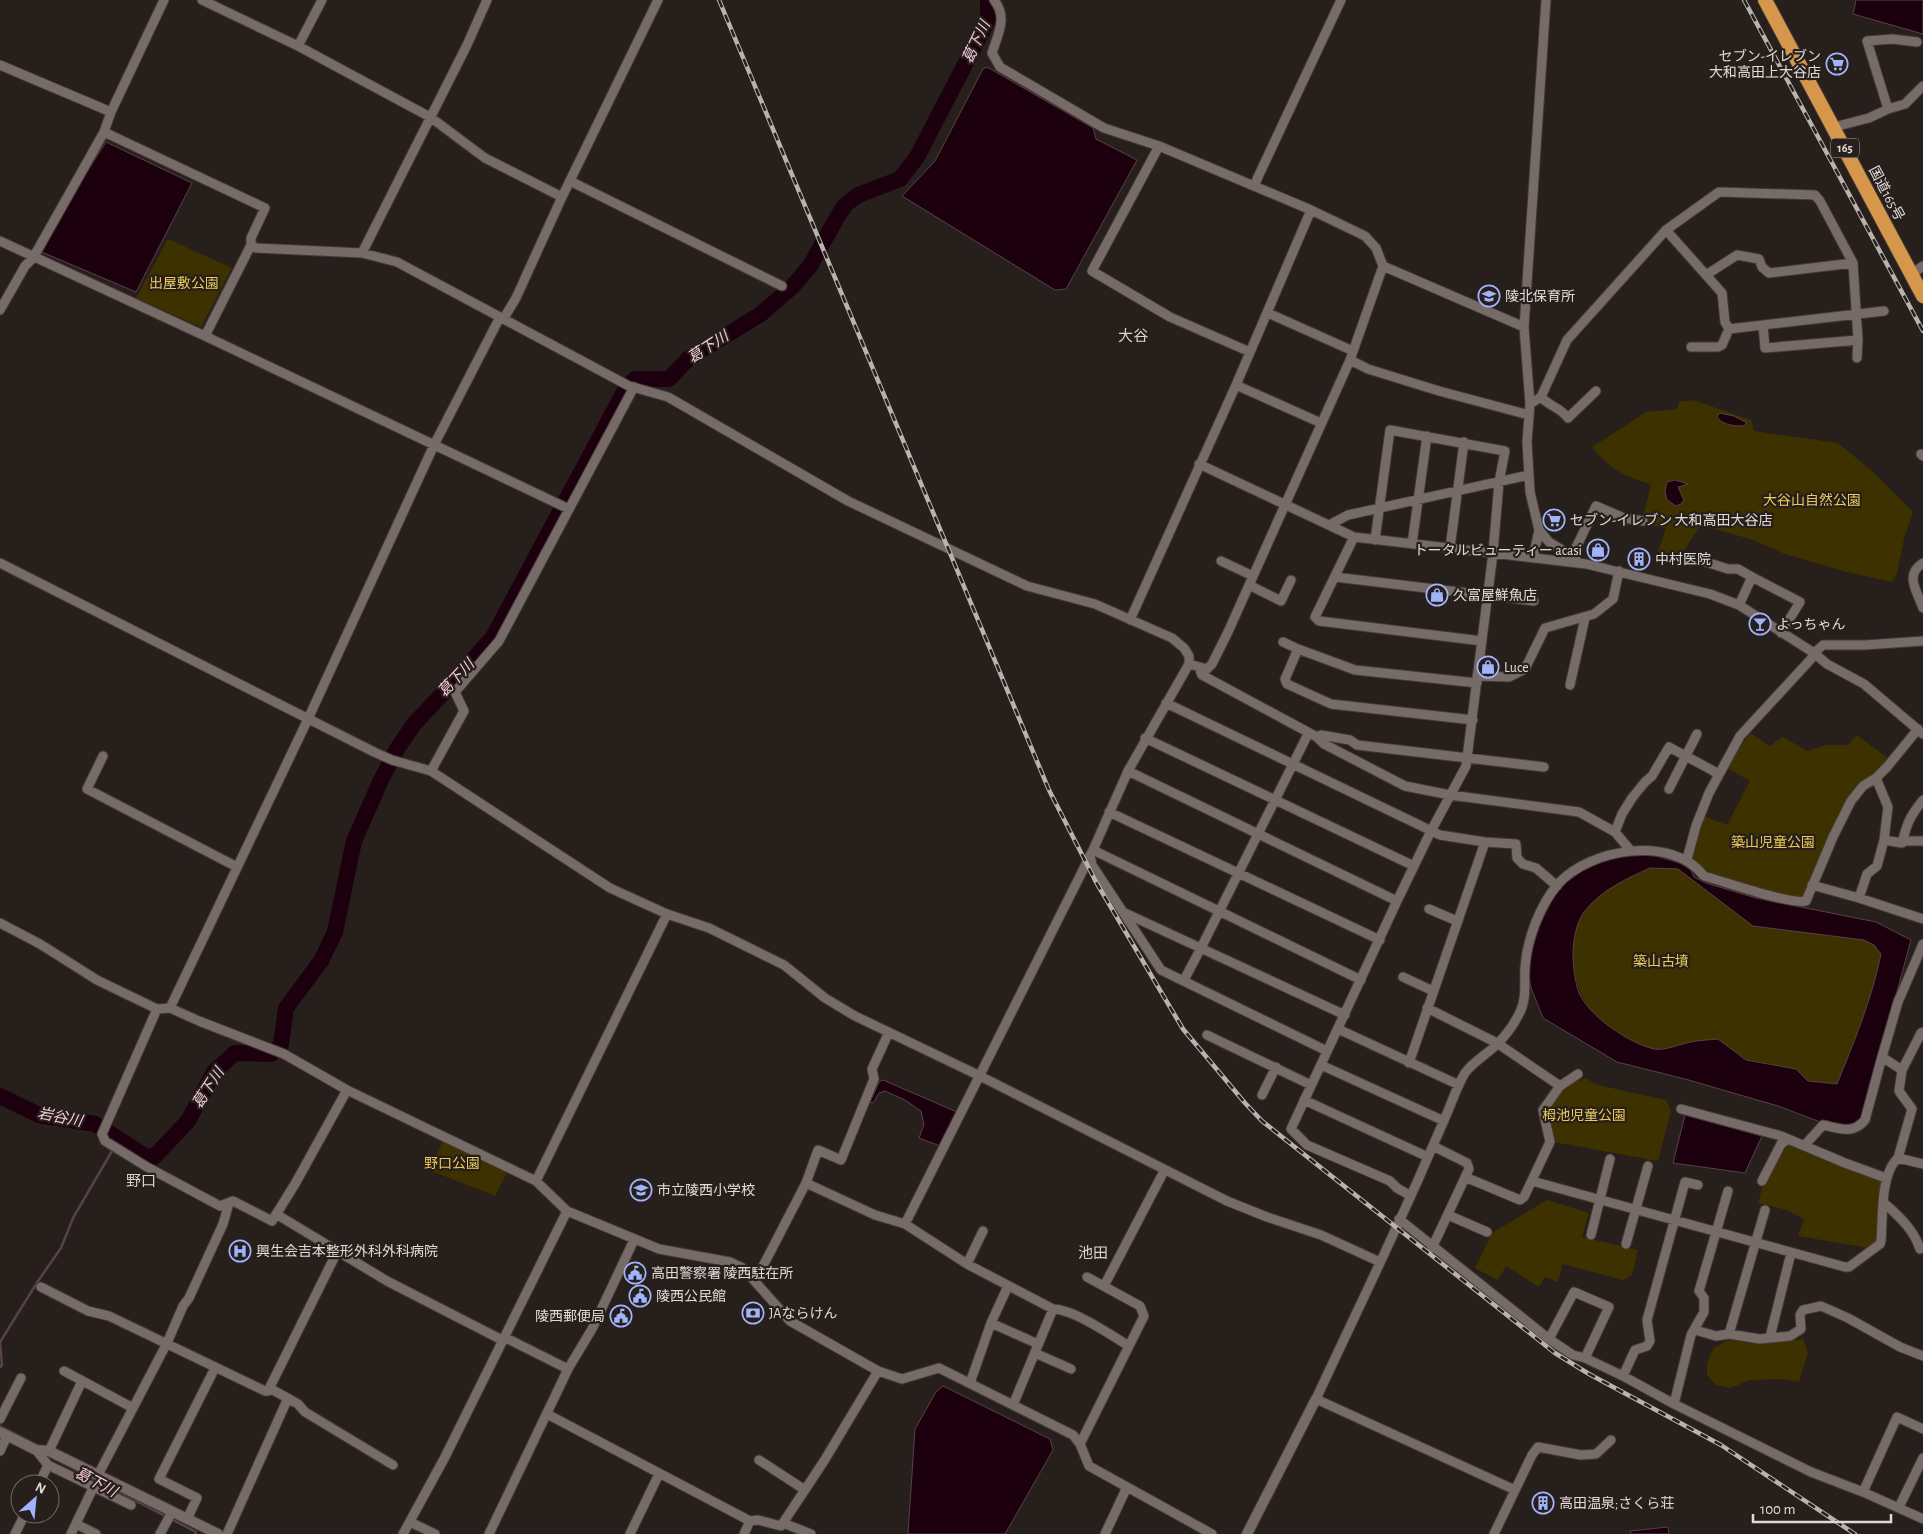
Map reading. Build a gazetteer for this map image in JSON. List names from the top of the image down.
{
  "streets": {
    "highway": ["165", "国道165号"]
  },
  "districts": ["大谷", "野口", "池田"],
  "water": ["葛下川", "岩谷川"],
  "parks": [
    "出屋敷公園",
    "大谷山自然公園",
    "築山児童公園",
    "築山古墳",
    "栂池児童公園",
    "野口公園"
  ],
  "places": {
    "supermarket": ["セブン-イレブン 大和高田上大谷店", "セブン-イレブン 大和高田大谷店"],
    "school or university": ["陵北保育所", "市立陵西小学校"],
    "shop": ["トータルビューティー acasi", "久富屋鮮魚店", "Luce"],
    "building": ["中村医院", "高田温泉;さくら荘"],
    "bar": ["よっちゃん"],
    "hospital": ["興生会吉本整形外科外科病院"],
    "public building": ["高田警察署 陵西駐在所", "陵西公民館", "陵西郵便局"],
    "bank": ["JAならけん"]
  },
  "scale_bar": "100 m",
  "north": "top right"
}
